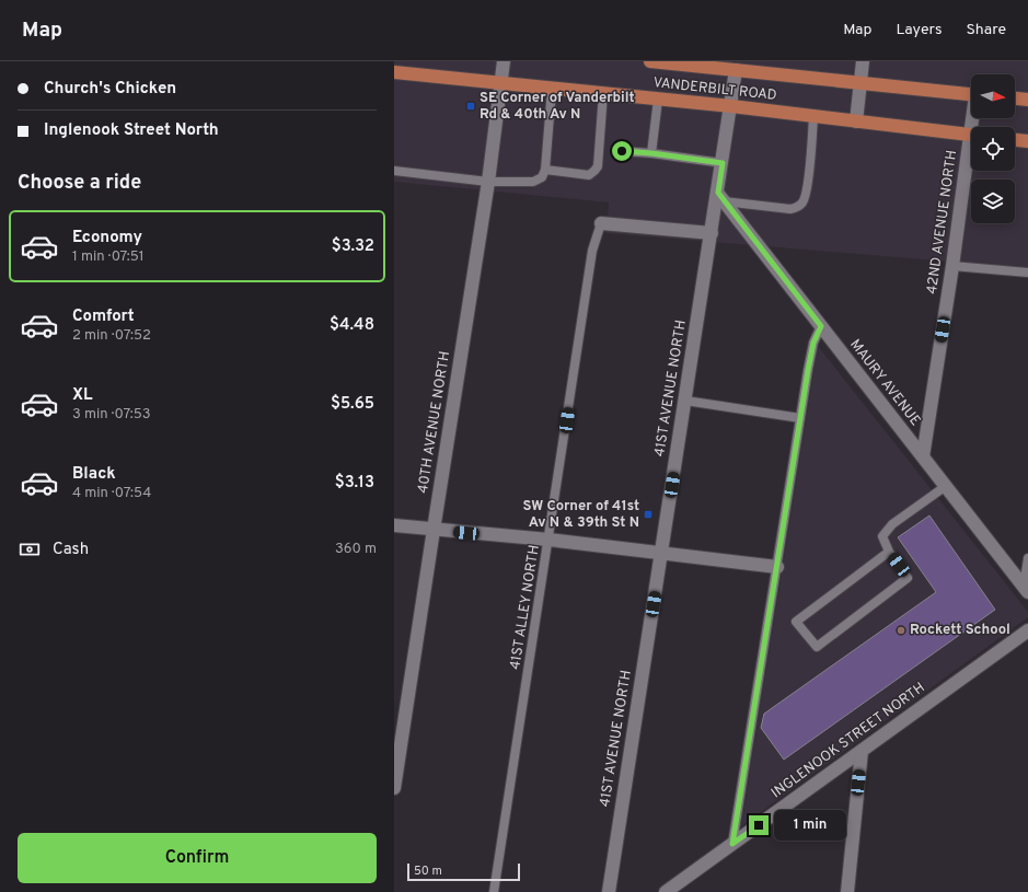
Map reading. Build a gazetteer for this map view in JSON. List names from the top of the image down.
{
  "streets": {
    "main road": ["VANDERBILT ROAD"],
    "street": [
      "42ND AVENUE NORTH",
      "MAURY AVENUE",
      "41ST AVENUE NORTH",
      "40TH AVENUE NORTH",
      "INGLENOOK STREET NORTH"
    ],
    "lane": ["41ST ALLEY NORTH"]
  },
  "crossings": [
    ["VANDERBILT ROAD", "41ST AVENUE NORTH"],
    ["VANDERBILT ROAD", "40TH AVENUE NORTH"],
    ["42ND AVENUE NORTH", "MAURY AVENUE"],
    ["MAURY AVENUE", "41ST AVENUE NORTH"]
  ],
  "places": {
    "transit": ["SE Corner of Vanderbilt Rd & 40th Av N", "SW Corner of 41st Av N & 39th St N"],
    "other": ["Rockett School"]
  },
  "scale_bar": "50 m",
  "north": "right",
  "page": {
    "header": "Map",
    "nav": ["Map", "Layers", "Share"],
    "banner": ["Church's Chicken", "Inglenook Street North"],
    "heading": "Choose a ride",
    "list": [
      {
        "name": "Economy",
        "note": "1 min · 07:51",
        "value": "$3.32"
      },
      {
        "name": "Comfort",
        "note": "2 min · 07:52",
        "value": "$4.48"
      },
      {
        "name": "XL",
        "note": "3 min · 07:53",
        "value": "$5.65"
      },
      {
        "name": "Black",
        "note": "4 min · 07:54",
        "value": "$3.13"
      }
    ],
    "pay": ["Cash", "360 m"],
    "bubble": "1 min",
    "buttons": "Confirm",
    "scale": "50 m"
  }
}
